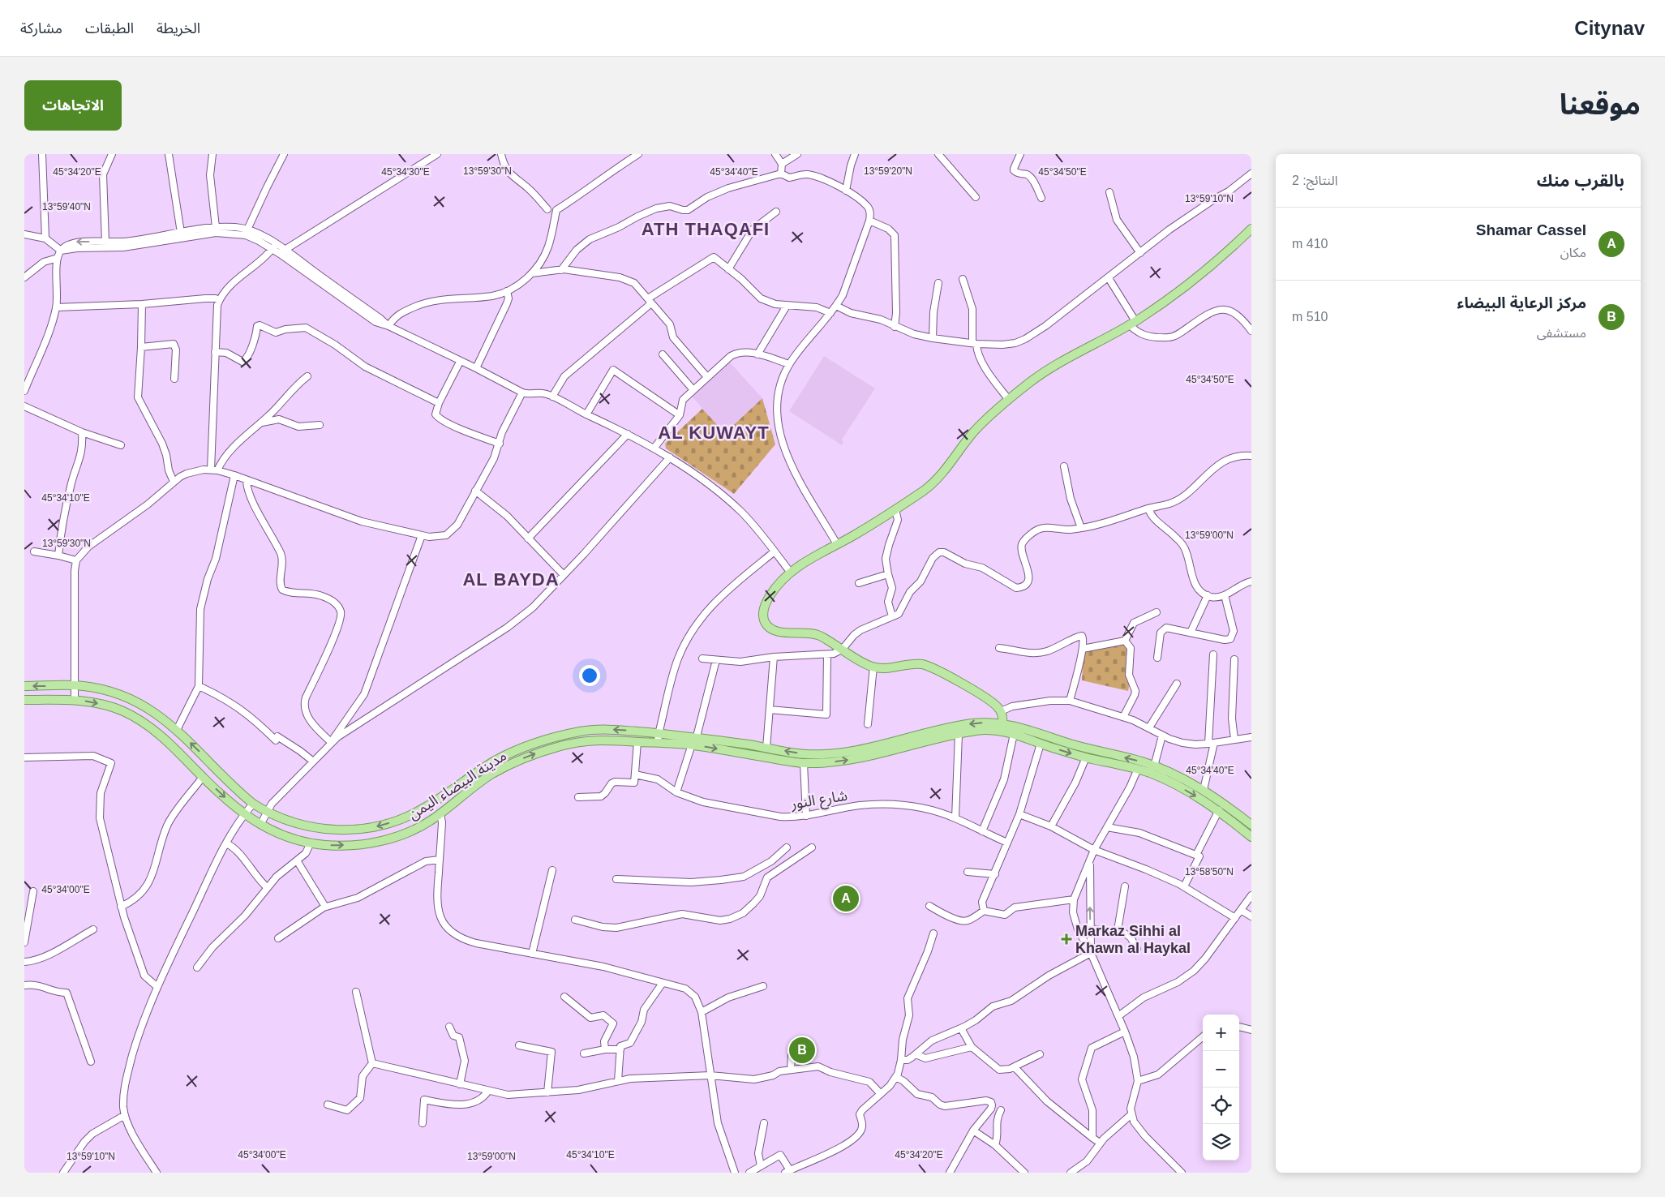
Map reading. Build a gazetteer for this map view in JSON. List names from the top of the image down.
{
  "streets": {
    "main road": ["مدينة البيضاء اليمن"],
    "street": ["شارع النور"]
  },
  "districts": ["ATH THAQAFI", "AL KUWAYT", "AL BAYDA"],
  "places": {
    "health": ["Markaz Sihhi al Khawn al Haykal"]
  },
  "page": {
    "header": "Citynav",
    "nav": ["الخريطة", "الطبقات", "مشاركة"],
    "title": "موقعنا",
    "buttons": "الاتجاهات",
    "heading": ["بالقرب منك", "النتائج: 2"],
    "list": [
      {
        "mark": "A",
        "name": "Shamar Cassel",
        "note": "مكان",
        "value": "410 m"
      },
      {
        "mark": "B",
        "name": "مركز الرعاية البيضاء",
        "note": "مستشفى",
        "value": "510 m"
      }
    ],
    "pins": ["A", "B"],
    "map_buttons": ["+", "−"]
  },
  "coordinates": [
    "13°59'30\"N",
    "13°59'20\"N",
    "45°34'20\"E",
    "45°34'30\"E",
    "45°34'40\"E",
    "45°34'50\"E",
    "13°59'10\"N",
    "13°59'40\"N",
    "45°34'10\"E",
    "13°59'00\"N",
    "13°58'50\"N",
    "45°34'00\"E"
  ]
}
